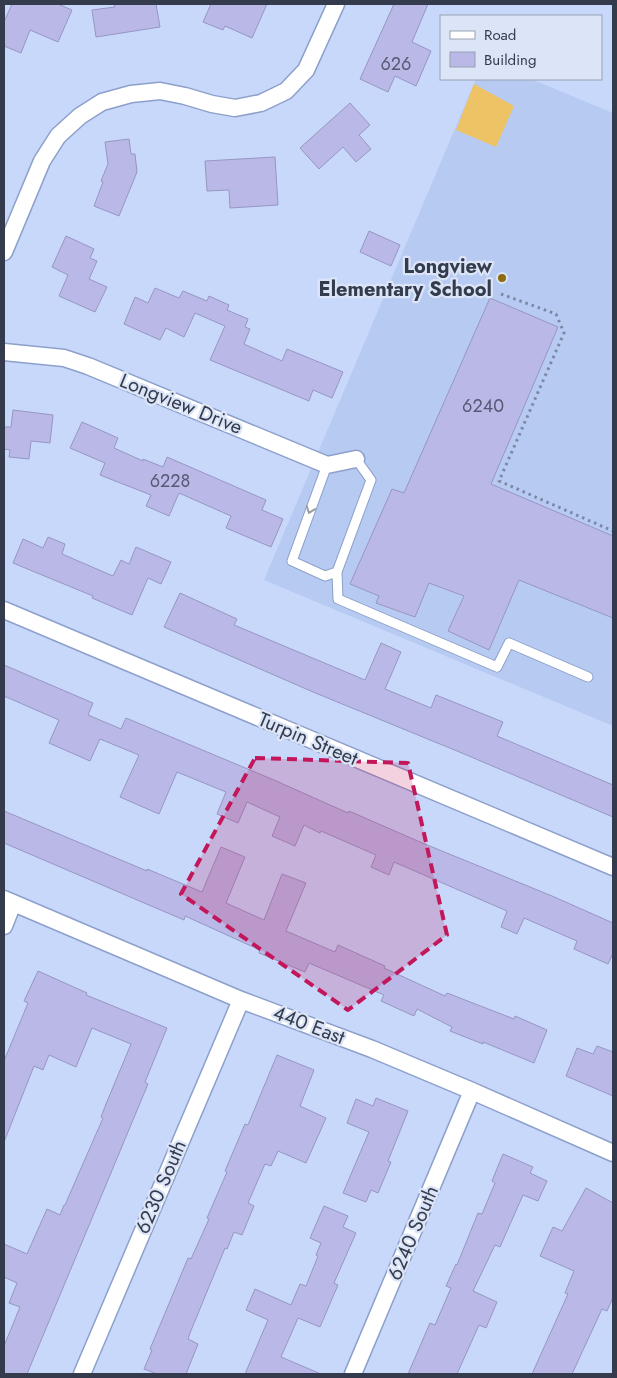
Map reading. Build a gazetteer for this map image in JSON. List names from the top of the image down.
{
  "streets": {
    "street": [
      "Longview Drive",
      "Turpin Street",
      "440 East",
      "6230 South",
      "6240 South"
    ]
  },
  "crossings": [
    ["440 East", "6230 South"],
    ["440 East", "6240 South"]
  ],
  "places": ["Longview Elementary School"],
  "house_numbers": ["626", "6240", "6228"],
  "legend": ["Road", "Building"]
}
